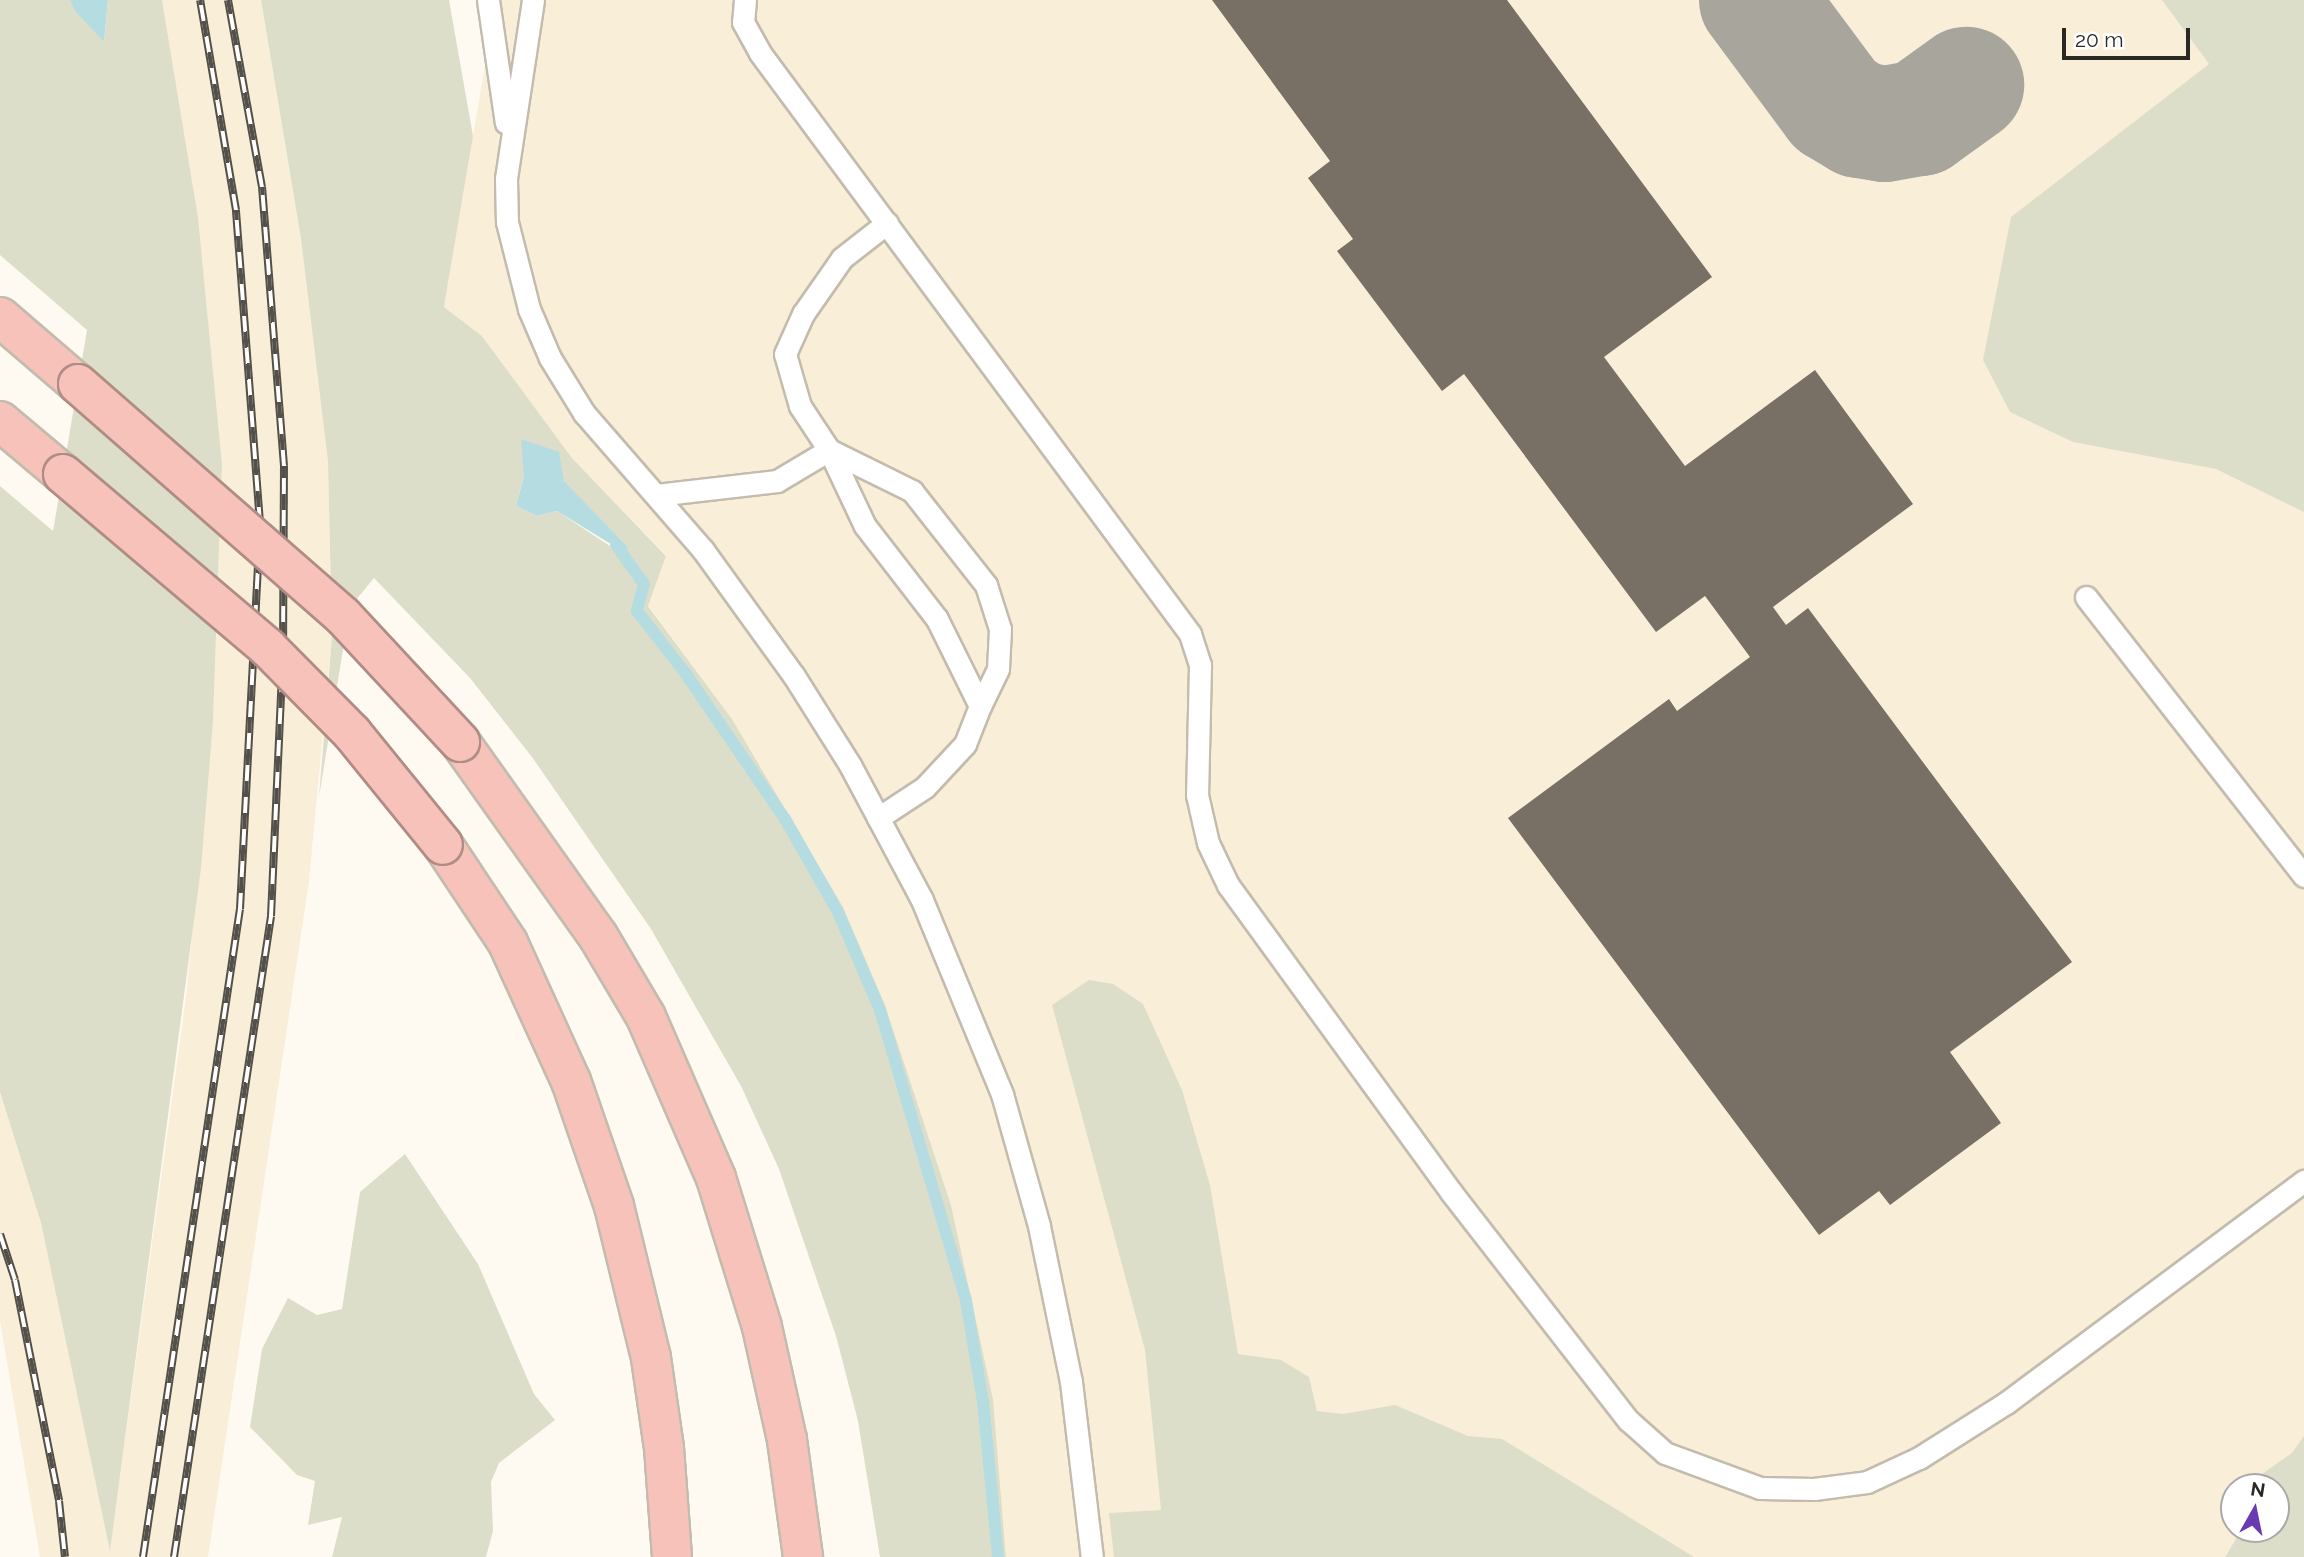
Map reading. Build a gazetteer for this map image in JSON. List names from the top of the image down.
{
  "scale_bar": "20 m",
  "north": "top"
}
